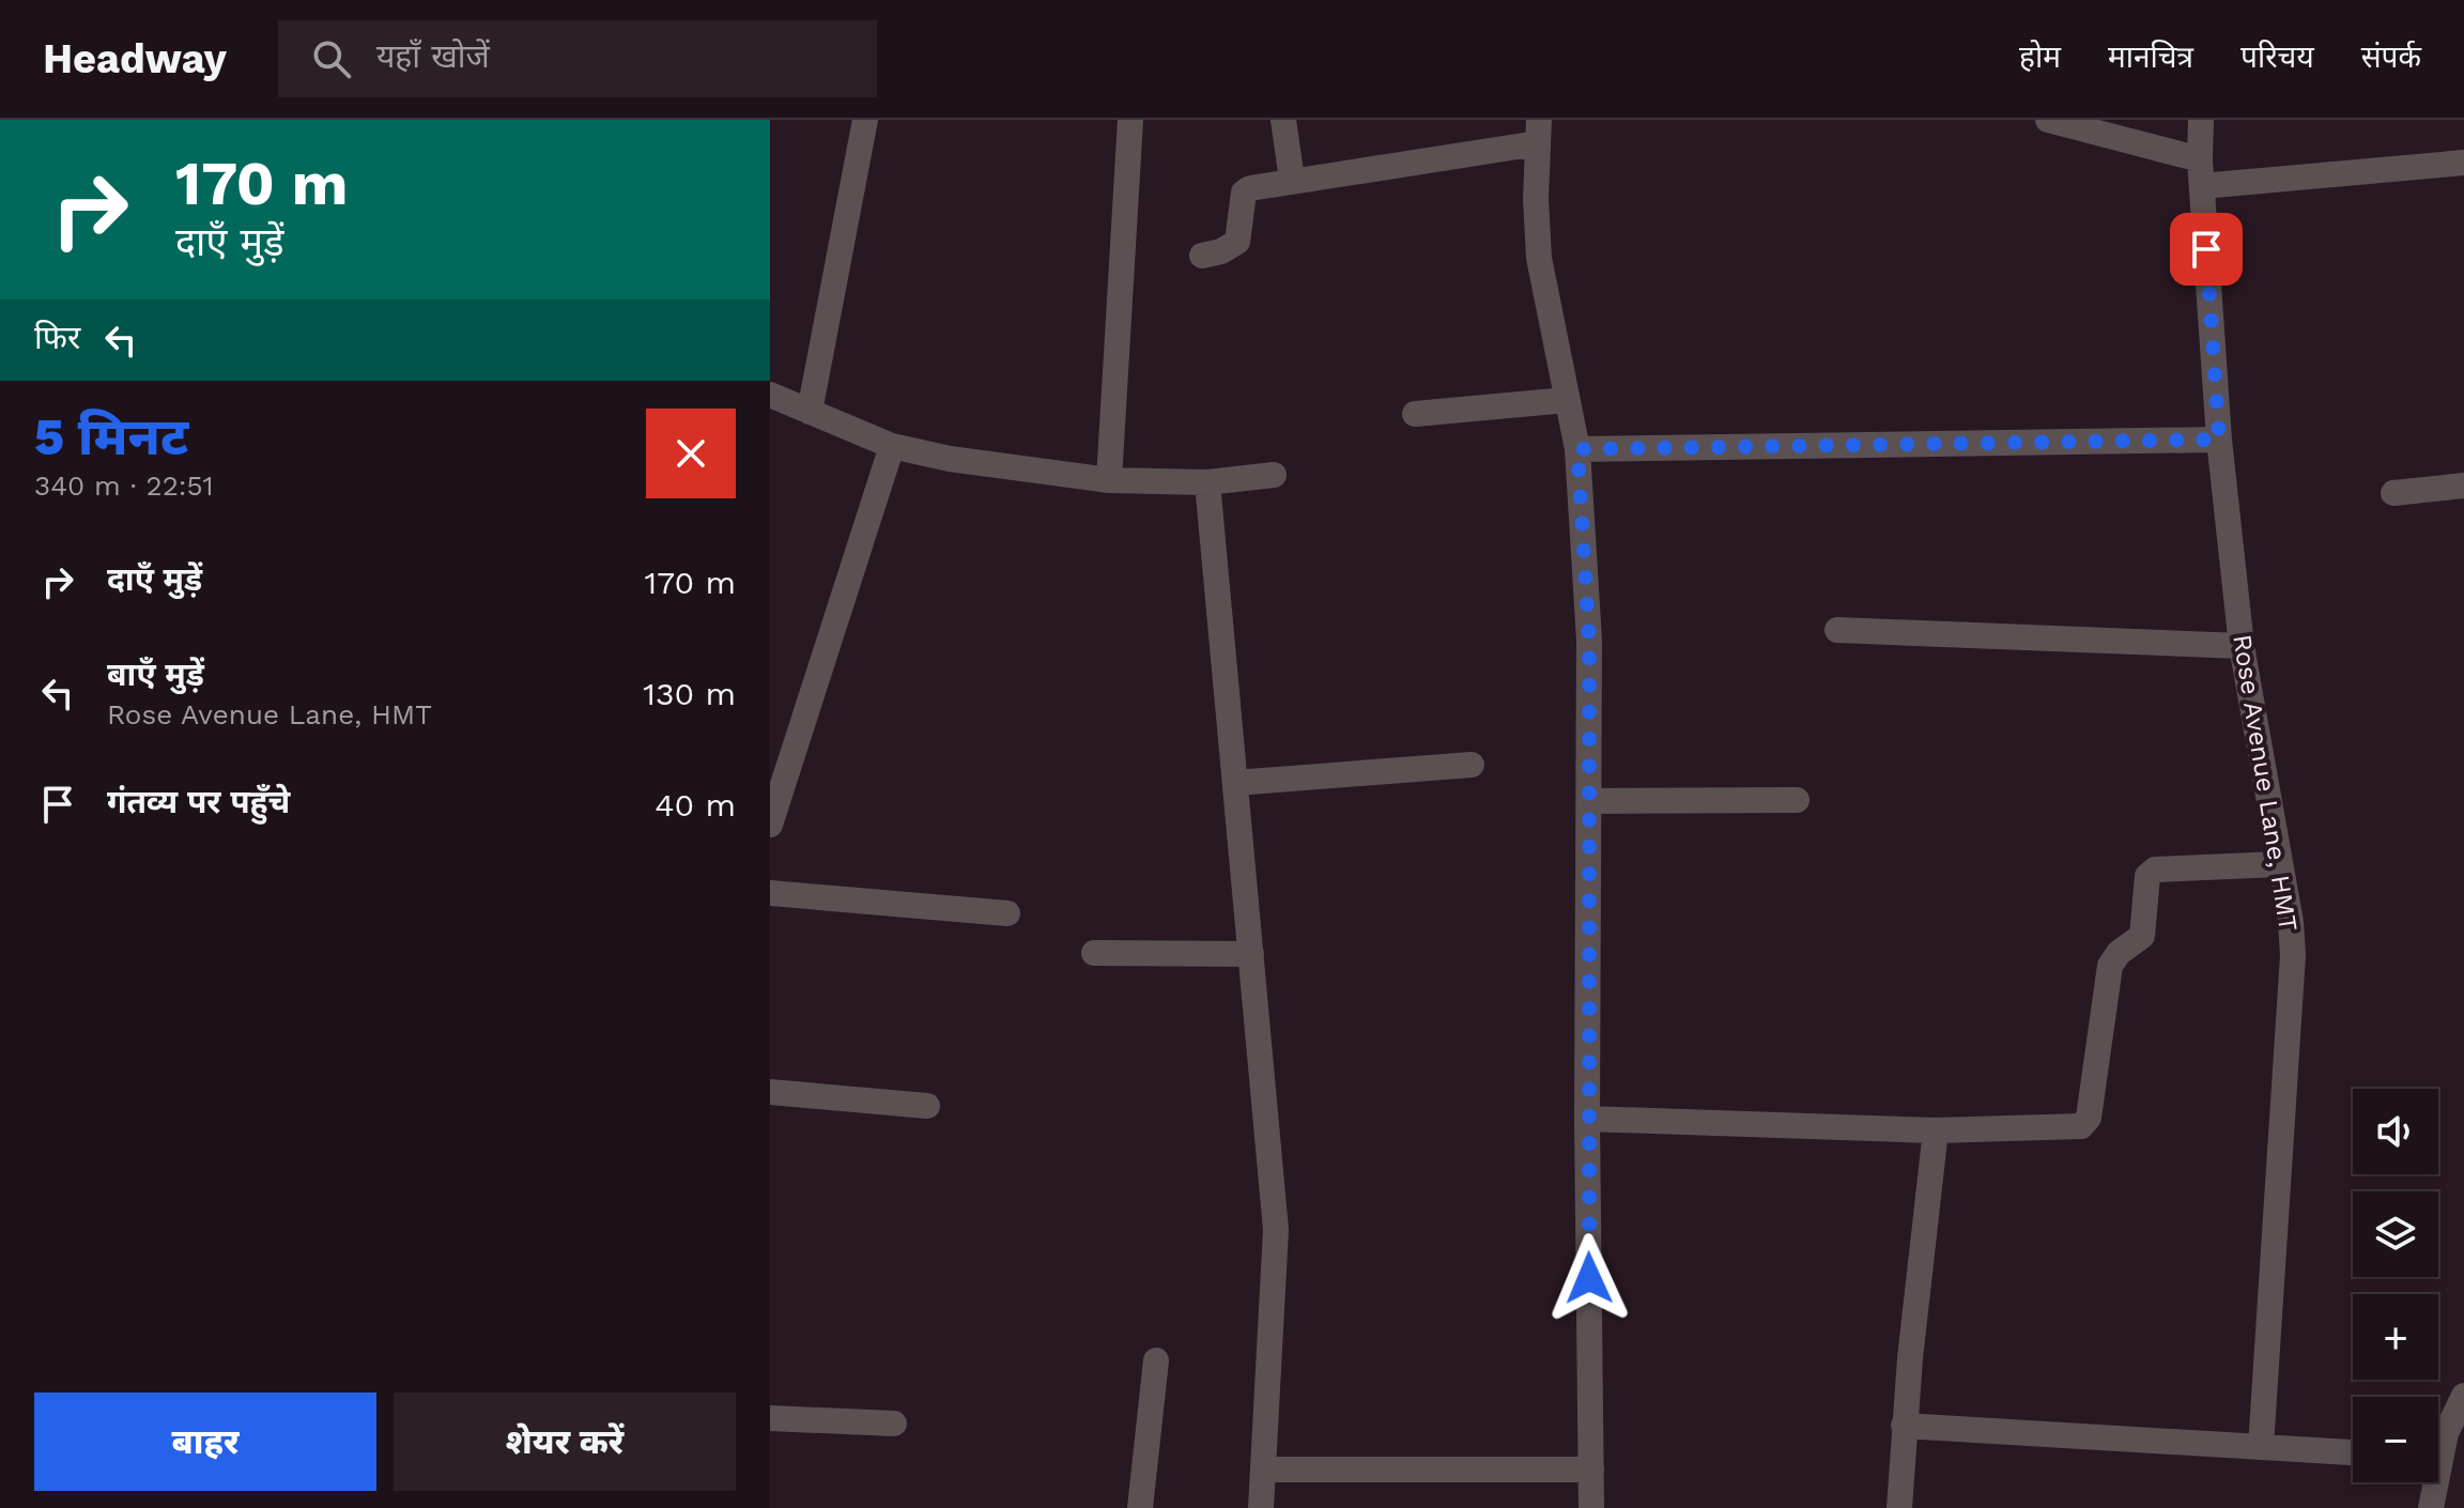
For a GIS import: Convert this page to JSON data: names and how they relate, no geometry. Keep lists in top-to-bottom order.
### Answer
{
  "streets": {
    "street": ["Rose Avenue Lane, HMT"]
  },
  "page": {
    "header": "Headway",
    "search": "यहाँ खोजें",
    "nav": [
      "होम",
      "मानचित्र",
      "परिचय",
      "संपर्क"
    ],
    "turn": ["170 m", "दाएँ मुड़ें"],
    "then": "फिर",
    "heading": ["5 मिनट", "340 m · 22:51"],
    "list": [
      {
        "name": "दाएँ मुड़ें",
        "value": "170 m"
      },
      {
        "name": "बाएँ मुड़ें",
        "note": "Rose Avenue Lane, HMT",
        "value": "130 m"
      },
      {
        "name": "गंतव्य पर पहुँचे",
        "value": "40 m"
      }
    ],
    "map_buttons": ["+", "−"],
    "buttons": ["बाहर", "शेयर करें"]
  }
}
